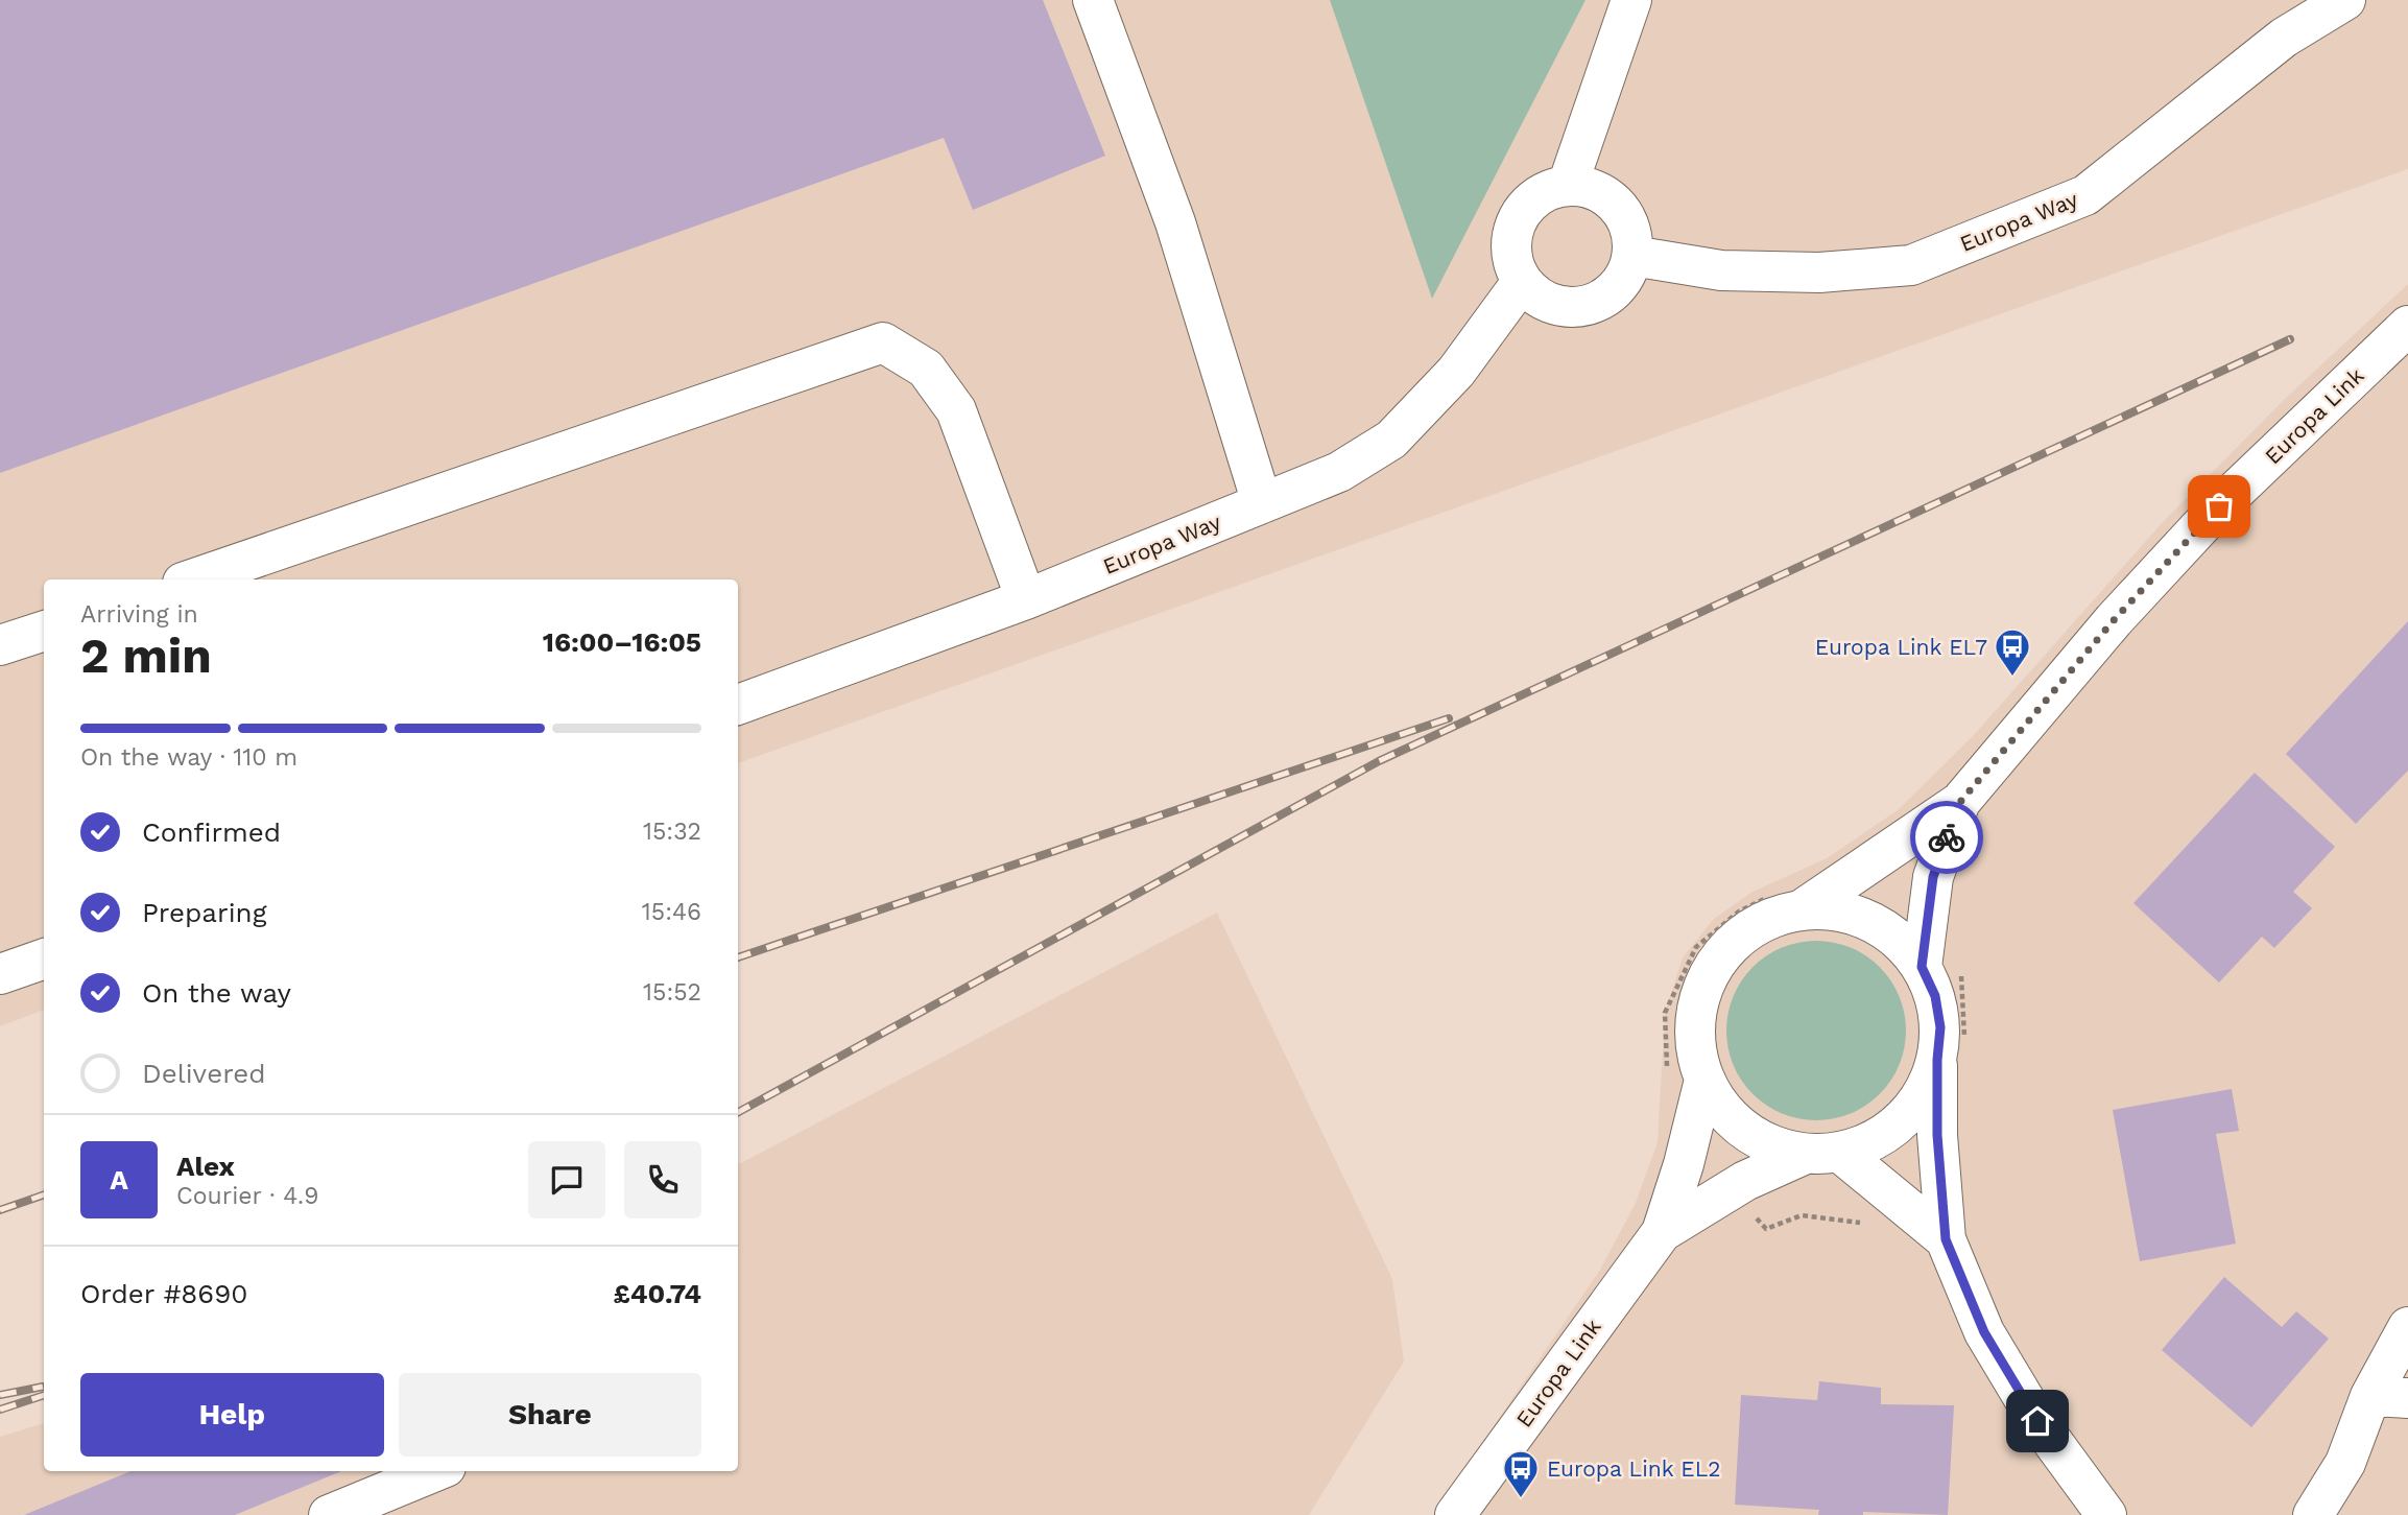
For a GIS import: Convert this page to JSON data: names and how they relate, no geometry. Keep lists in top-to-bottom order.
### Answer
{
  "streets": {
    "street": ["Europa Way", "Europa Link"]
  },
  "places": {
    "bus stop": ["Europa Link EL7", "Europa Link EL2"]
  },
  "page": {
    "heading": ["2 min", "Arriving in", "16:00–16:05"],
    "panel": [
      "Alex",
      "Courier · 4.9",
      "Order #8690",
      "£40.74"
    ],
    "bar": "On the way · 110 m",
    "list": [
      ["Confirmed", "15:32"],
      ["Preparing", "15:46"],
      ["On the way", "15:52"],
      "Delivered"
    ],
    "round": "A",
    "buttons": ["Help", "Share"]
  }
}
